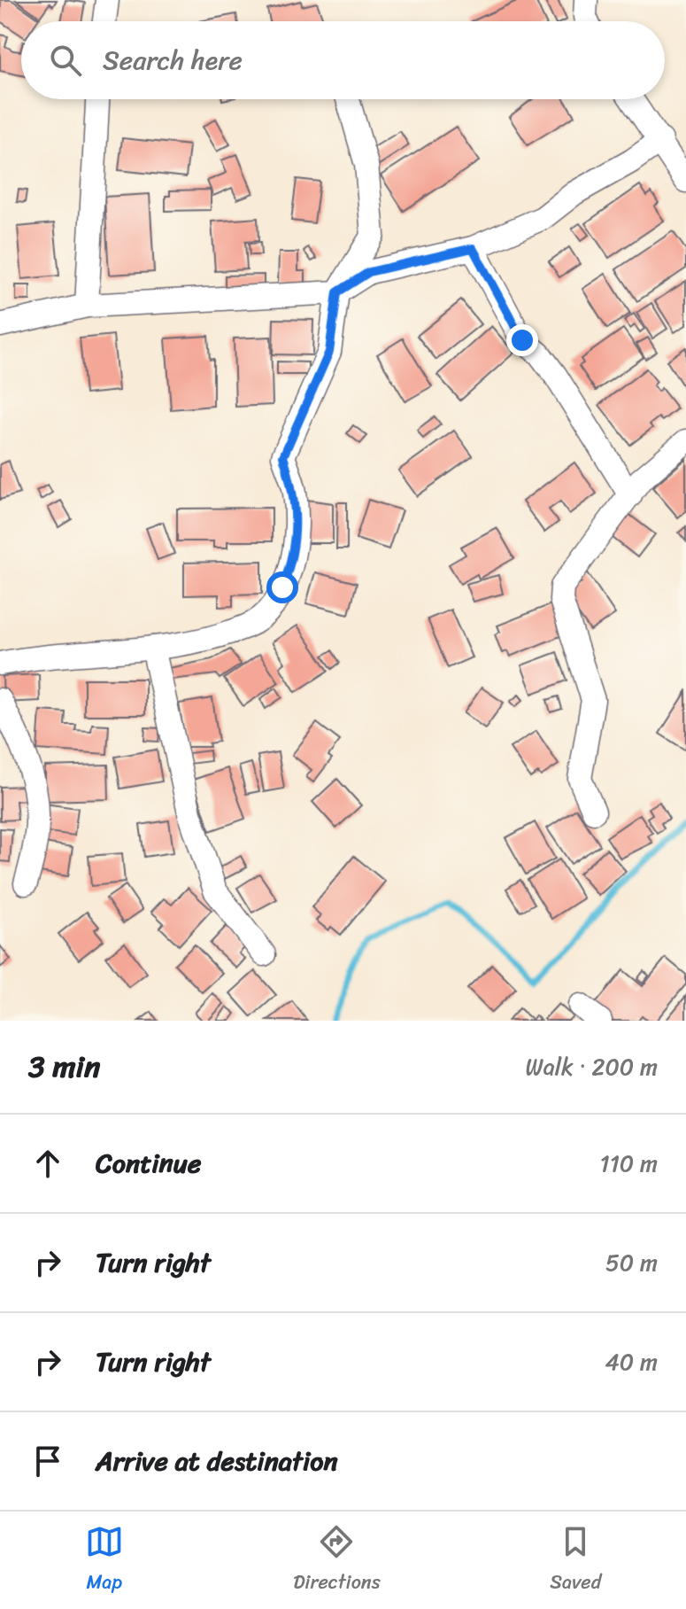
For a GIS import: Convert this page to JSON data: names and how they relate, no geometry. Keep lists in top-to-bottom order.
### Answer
{
  "page": {
    "search": "Search here",
    "heading": ["3 min", "Walk · 200 m"],
    "list": [
      ["Continue", "110 m"],
      ["Turn right", "50 m"],
      ["Turn right", "40 m"],
      "Arrive at destination"
    ],
    "nav": ["Map", "Directions", "Saved"]
  }
}
